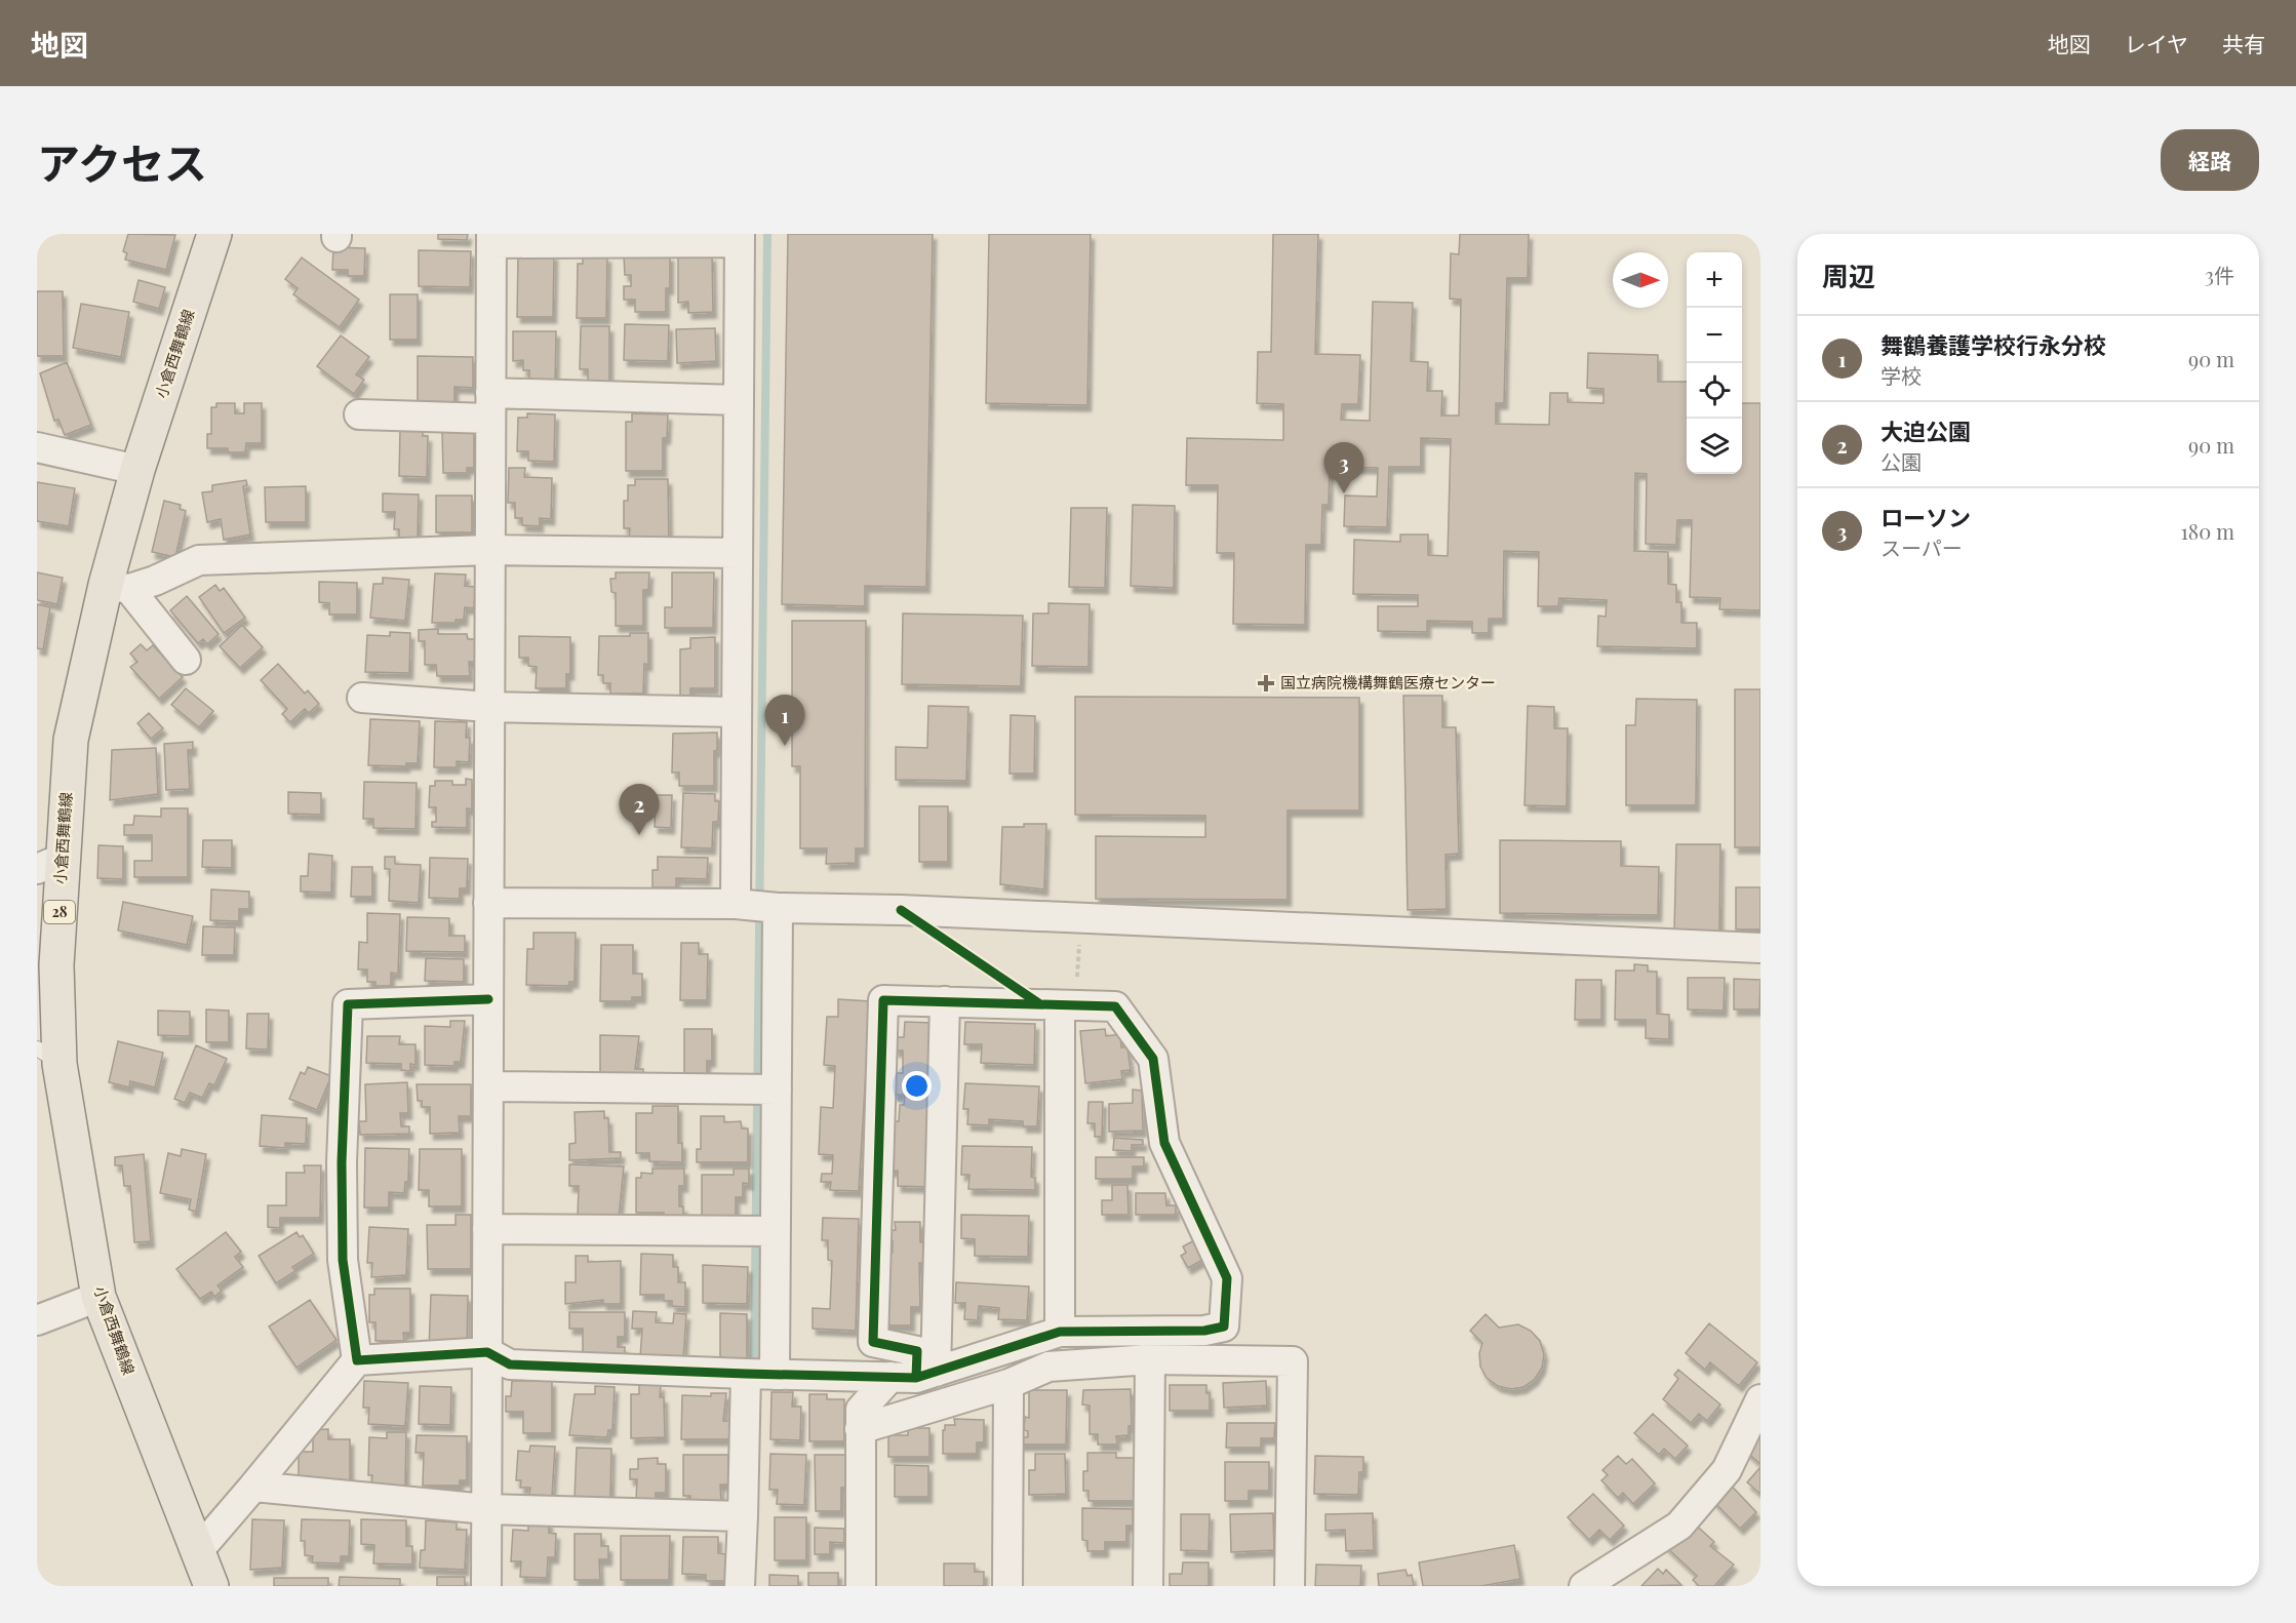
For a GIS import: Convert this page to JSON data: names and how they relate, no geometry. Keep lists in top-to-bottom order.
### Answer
{
  "streets": {
    "main road": ["小倉西舞鶴線", "28"]
  },
  "places": {
    "health": ["国立病院機構舞鶴医療センター"]
  },
  "north": "right",
  "page": {
    "header": "地図",
    "nav": ["地図", "レイヤ", "共有"],
    "title": "アクセス",
    "buttons": "経路",
    "heading": ["周辺", "3件"],
    "map_buttons": ["+", "−"],
    "list": [
      {
        "mark": "1",
        "name": "舞鶴養護学校行永分校",
        "note": "学校",
        "value": "90 m"
      },
      {
        "mark": "2",
        "name": "大迫公園",
        "note": "公園",
        "value": "90 m"
      },
      {
        "mark": "3",
        "name": "ローソン",
        "note": "スーパー",
        "value": "180 m"
      }
    ],
    "pins": ["3", "1", "2"]
  }
}
